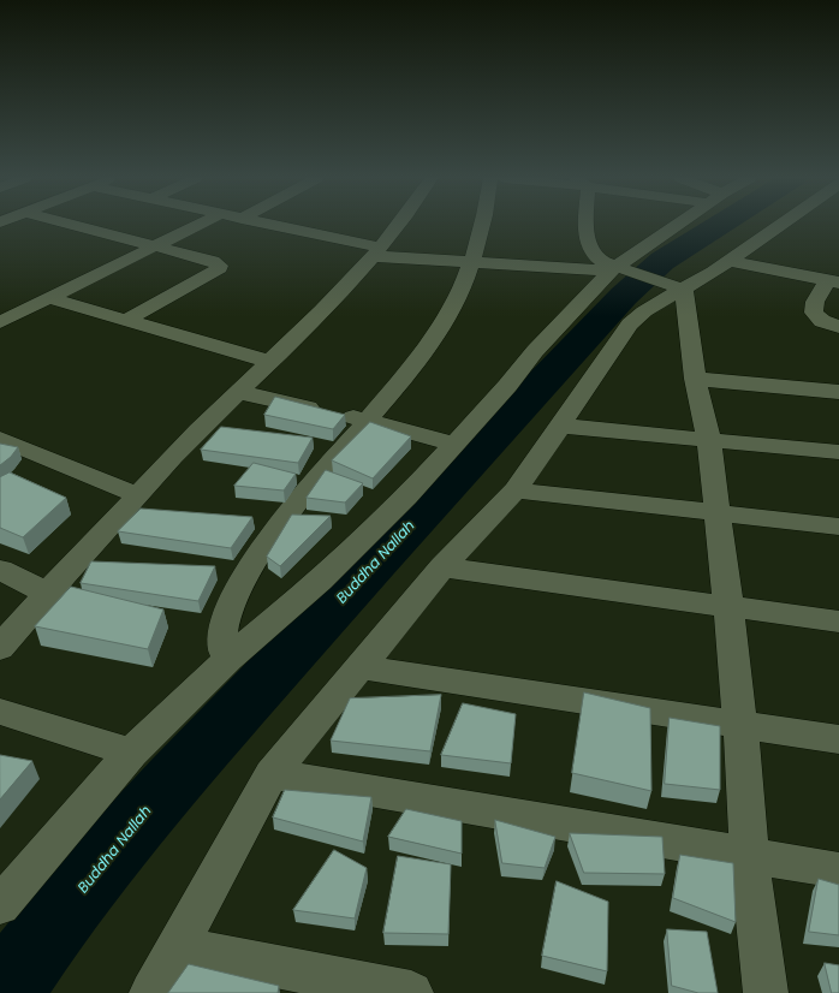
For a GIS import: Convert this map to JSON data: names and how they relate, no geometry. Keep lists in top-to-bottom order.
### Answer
{
  "water": ["Buddha Nallah"]
}
